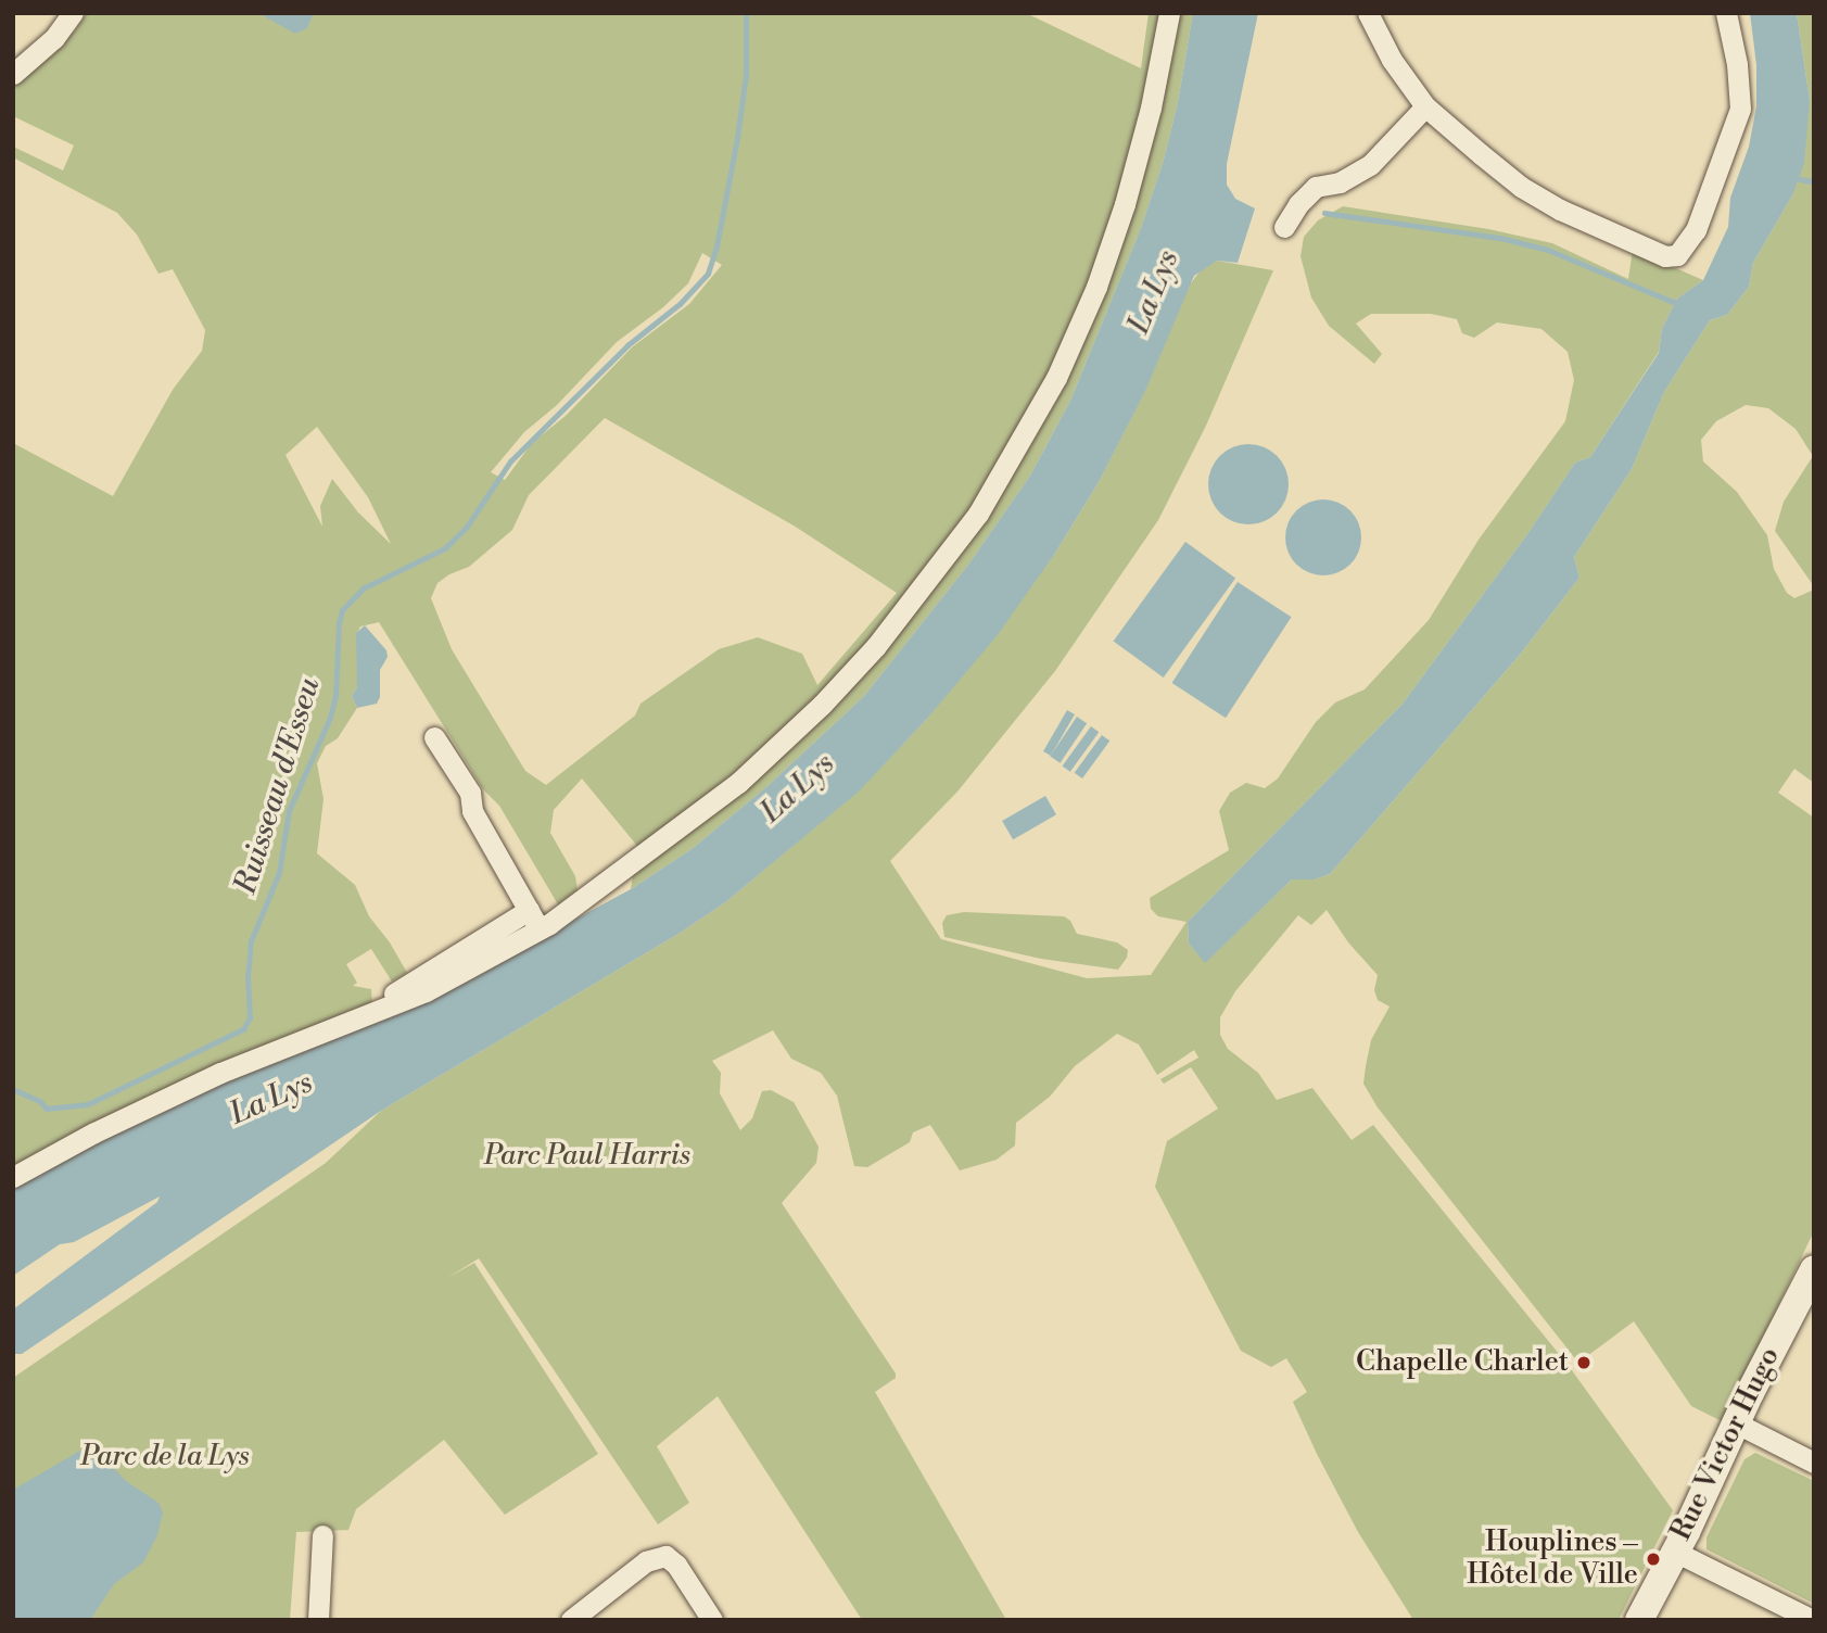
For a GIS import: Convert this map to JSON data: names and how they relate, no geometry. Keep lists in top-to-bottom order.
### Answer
{
  "streets": {
    "main road": ["Rue Victor Hugo"]
  },
  "water": ["La Lys", "Ruisseau d'Esseu"],
  "parks": ["Parc Paul Harris", "Parc de la Lys"],
  "places": ["Chapelle Charlet", "Houplines – Hôtel de Ville"]
}
